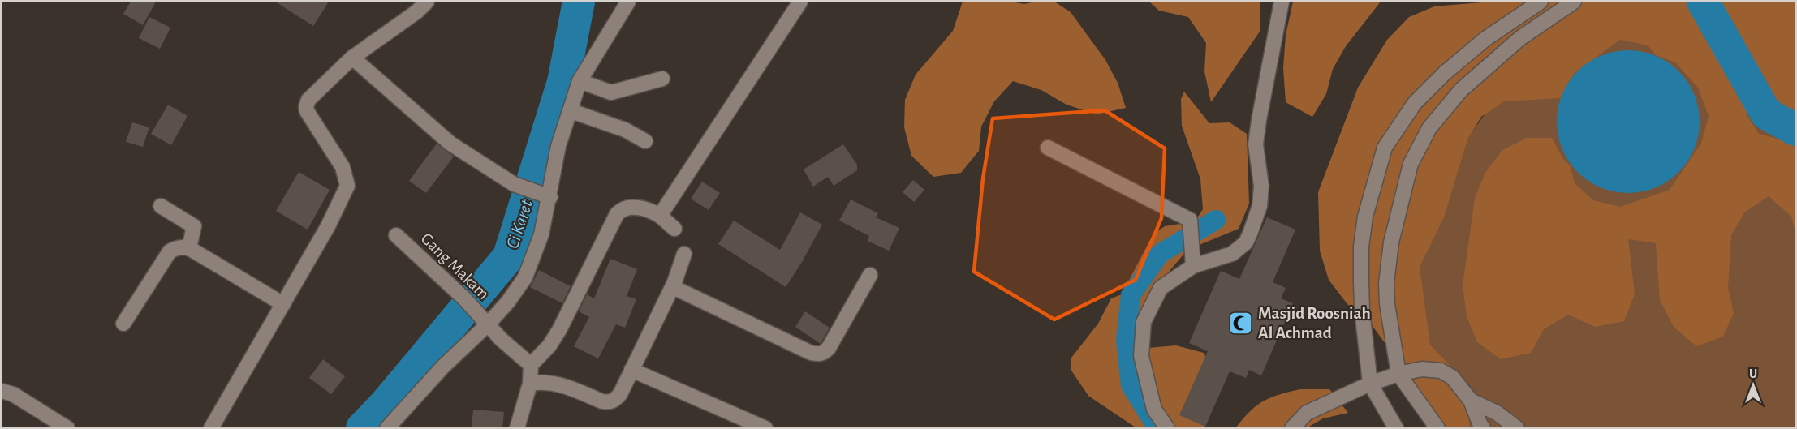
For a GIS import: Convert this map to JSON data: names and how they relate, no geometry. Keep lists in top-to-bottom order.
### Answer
{
  "streets": {
    "street": ["Gang Makam"]
  },
  "water": ["Ci Karet"],
  "places": {
    "mosque": ["Masjid Roosniah Al Achmad"]
  },
  "north": "top"
}
